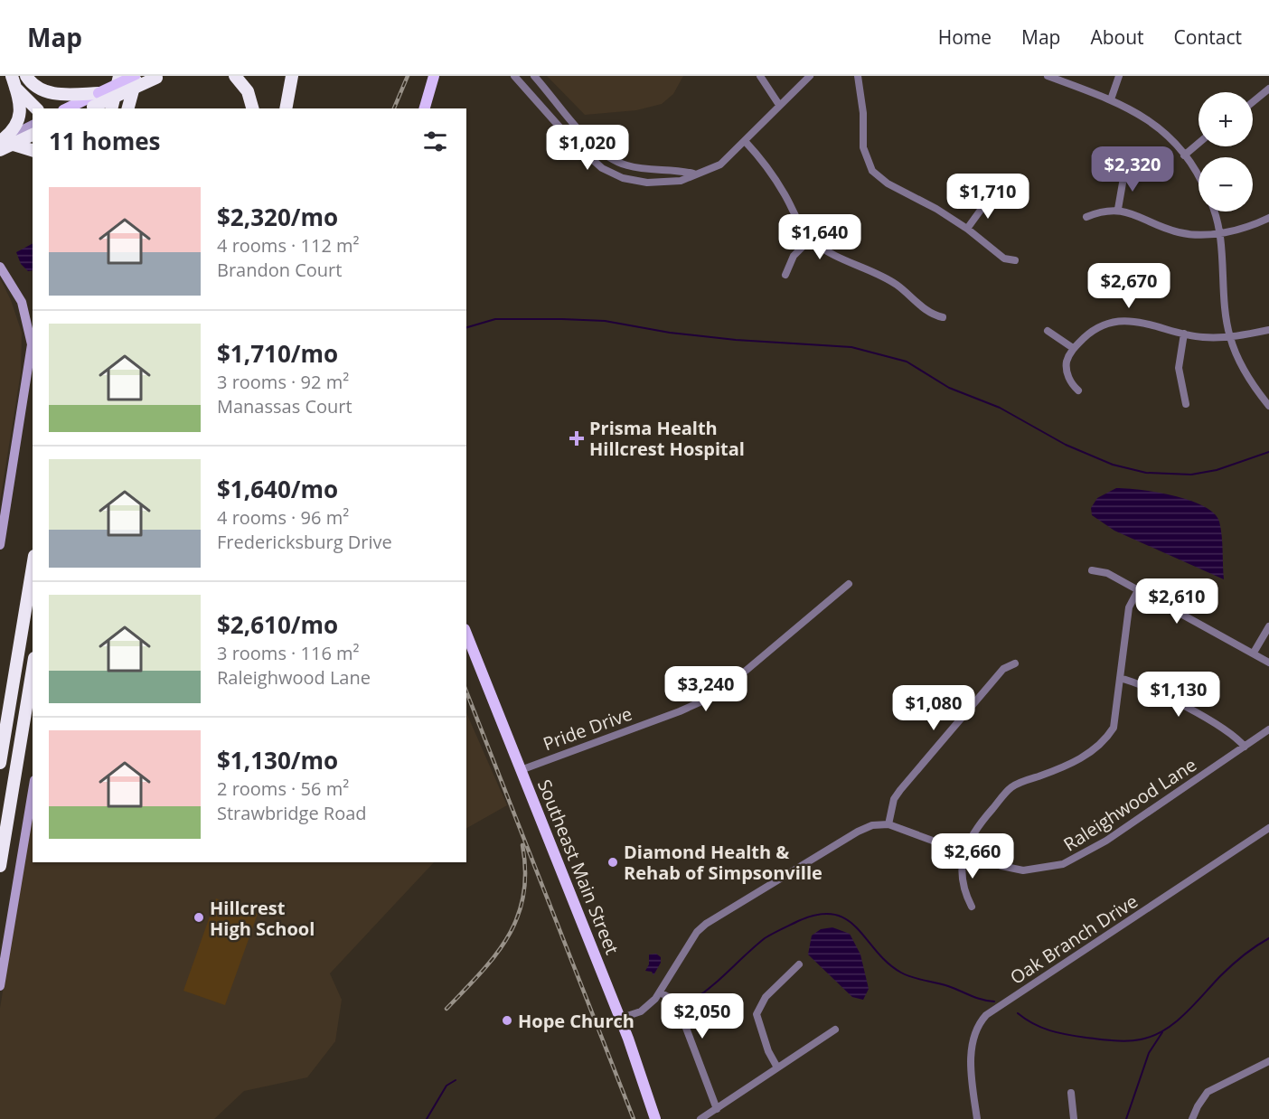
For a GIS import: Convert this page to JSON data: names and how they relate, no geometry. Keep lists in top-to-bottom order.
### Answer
{
  "streets": {
    "main road": ["Southeast Main Street"],
    "street": ["Pride Drive", "Raleighwood Lane", "Oak Branch Drive"]
  },
  "crossings": [
    ["Pride Drive", "Southeast Main Street"]
  ],
  "places": {
    "health": ["Prisma Health Hillcrest Hospital"],
    "other": ["Diamond Health & Rehab of Simpsonville", "Hillcrest High School", "Hope Church"]
  },
  "page": {
    "header": "Map",
    "nav": [
      "Home",
      "Map",
      "About",
      "Contact"
    ],
    "map_buttons": ["+", "−"],
    "heading": "11 homes",
    "price": [
      "$1,020",
      "$2,320",
      "$1,710",
      "$1,640",
      "$2,670",
      "$2,610",
      "$3,240",
      "$1,130",
      "$1,080",
      "$2,660",
      "$2,050"
    ],
    "list": [
      {
        "name": "$2,320/mo",
        "note": "4 rooms · 112 m² · Brandon Court"
      },
      {
        "name": "$1,710/mo",
        "note": "3 rooms · 92 m² · Manassas Court"
      },
      {
        "name": "$1,640/mo",
        "note": "4 rooms · 96 m² · Fredericksburg Drive"
      },
      {
        "name": "$2,610/mo",
        "note": "3 rooms · 116 m² · Raleighwood Lane"
      },
      {
        "name": "$1,130/mo",
        "note": "2 rooms · 56 m² · Strawbridge Road"
      }
    ]
  }
}
